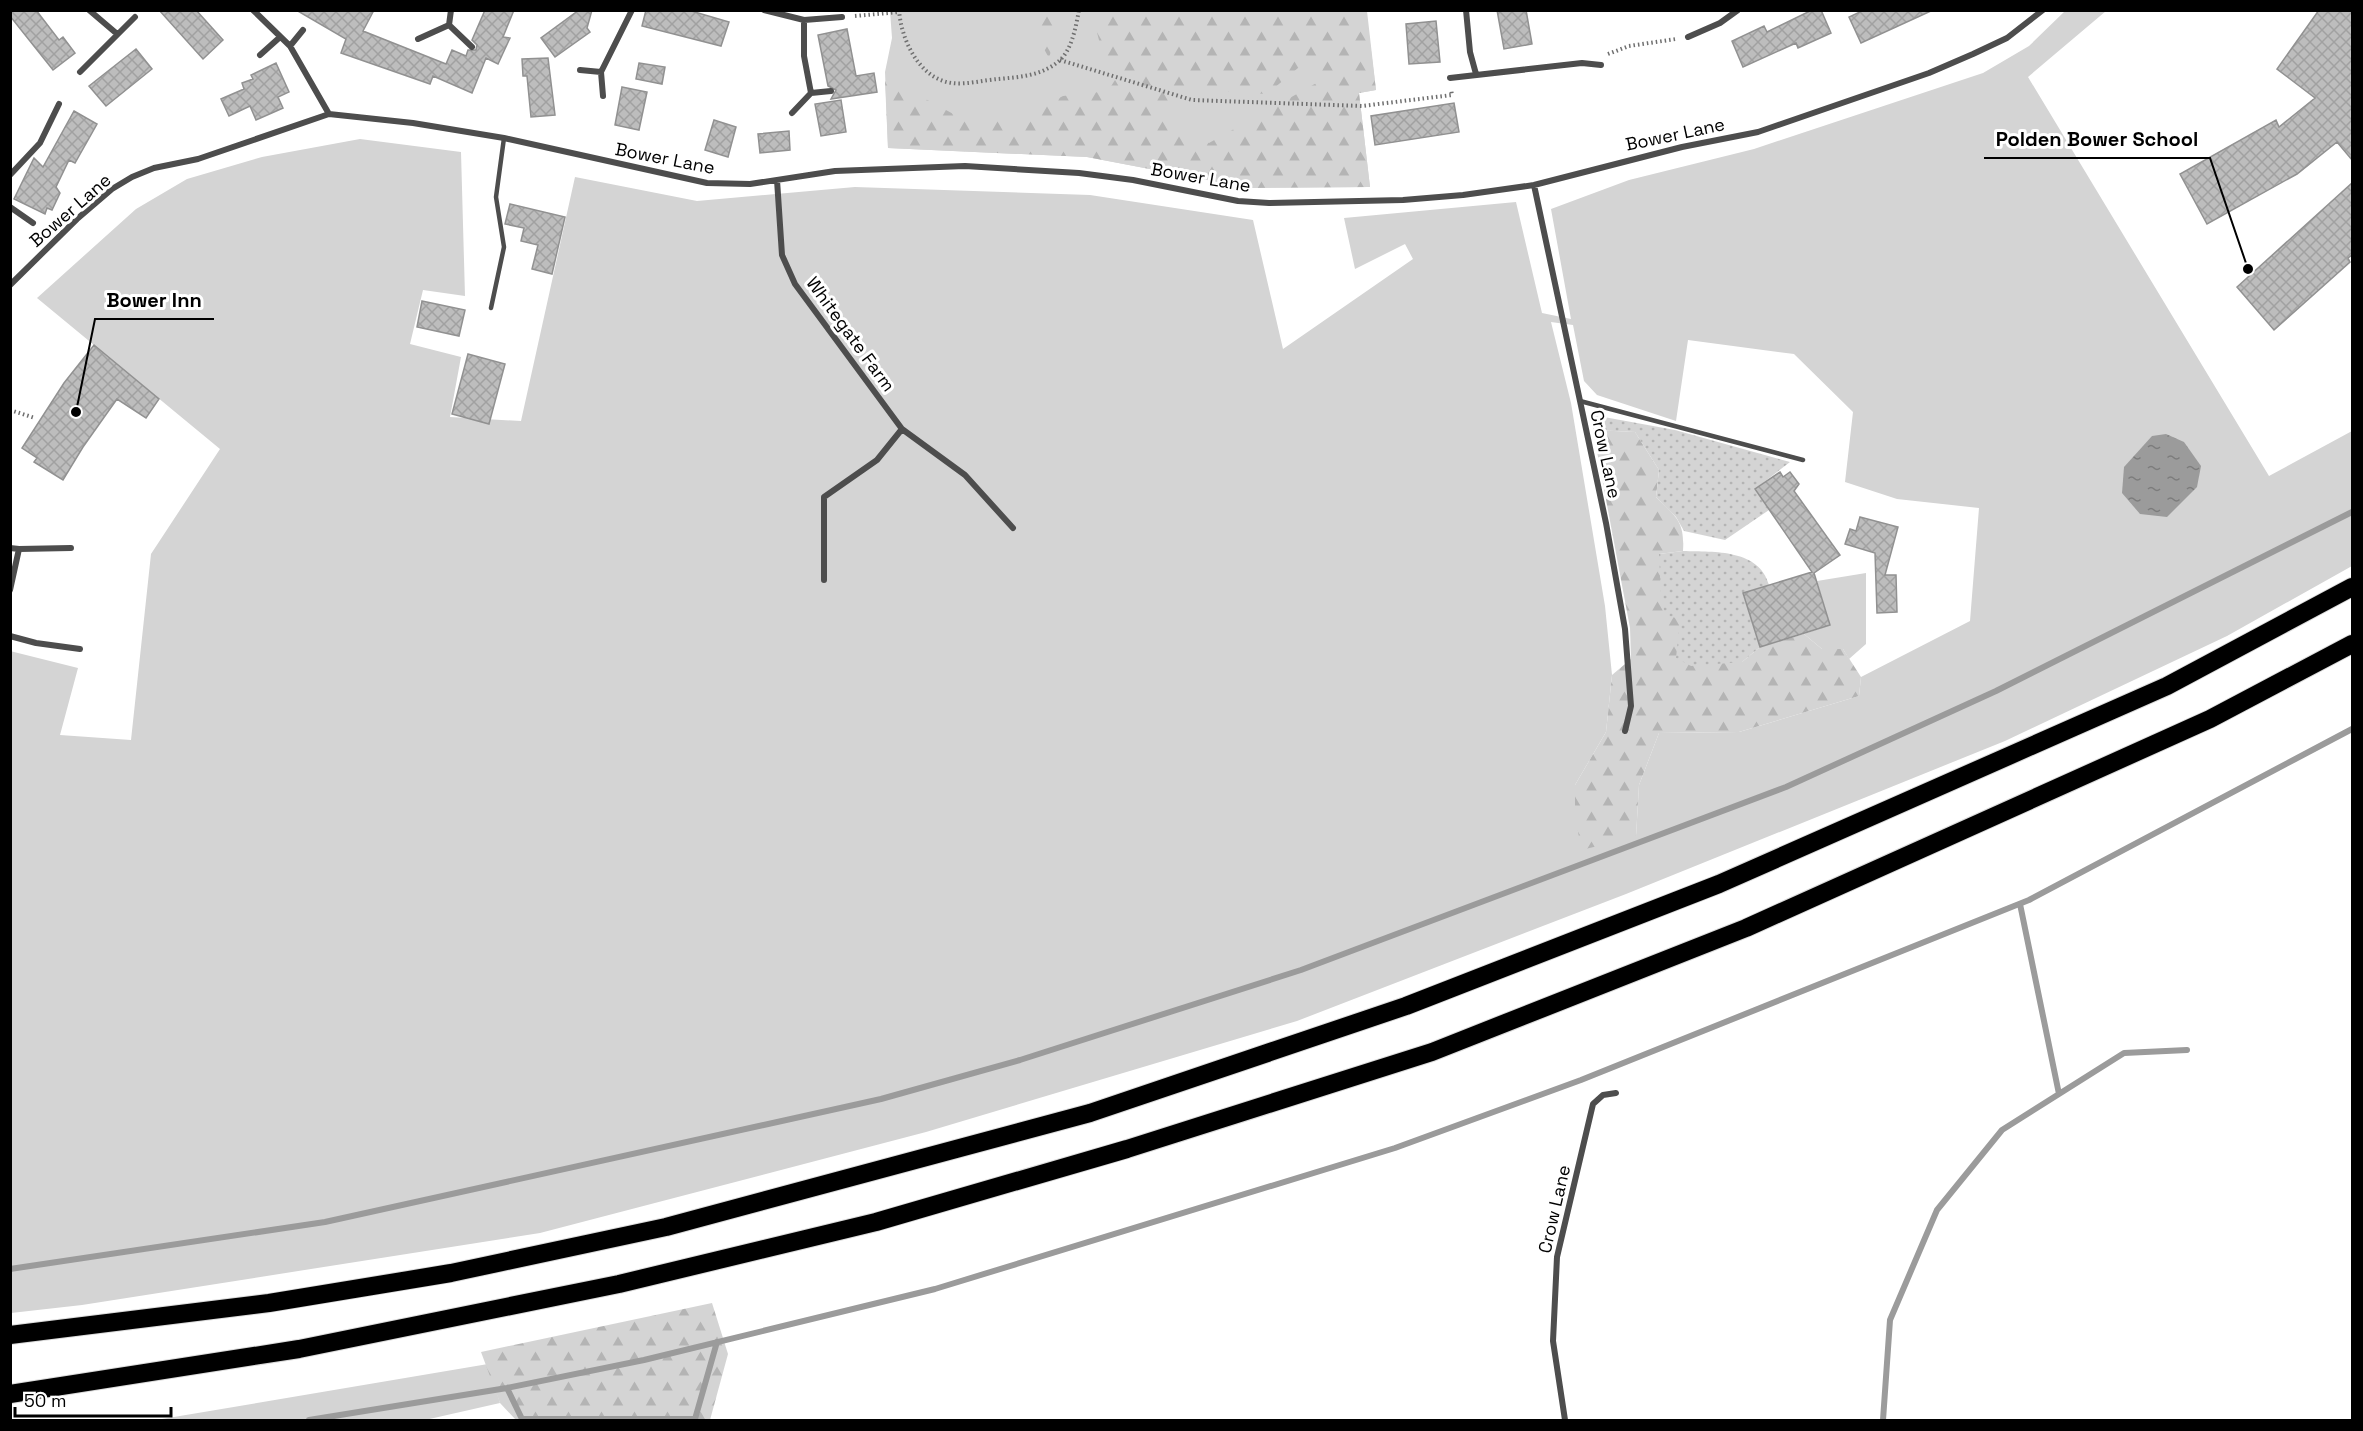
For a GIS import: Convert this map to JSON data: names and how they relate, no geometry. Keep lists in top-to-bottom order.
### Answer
{
  "streets": {
    "street": ["Bower Lane", "Whitegate Farm", "Crow Lane"]
  },
  "crossings": [
    ["Bower Lane", "Whitegate Farm"],
    ["Bower Lane", "Crow Lane"]
  ],
  "places": ["Polden Bower School", "Bower Inn"],
  "scale_bar": "50 m"
}
